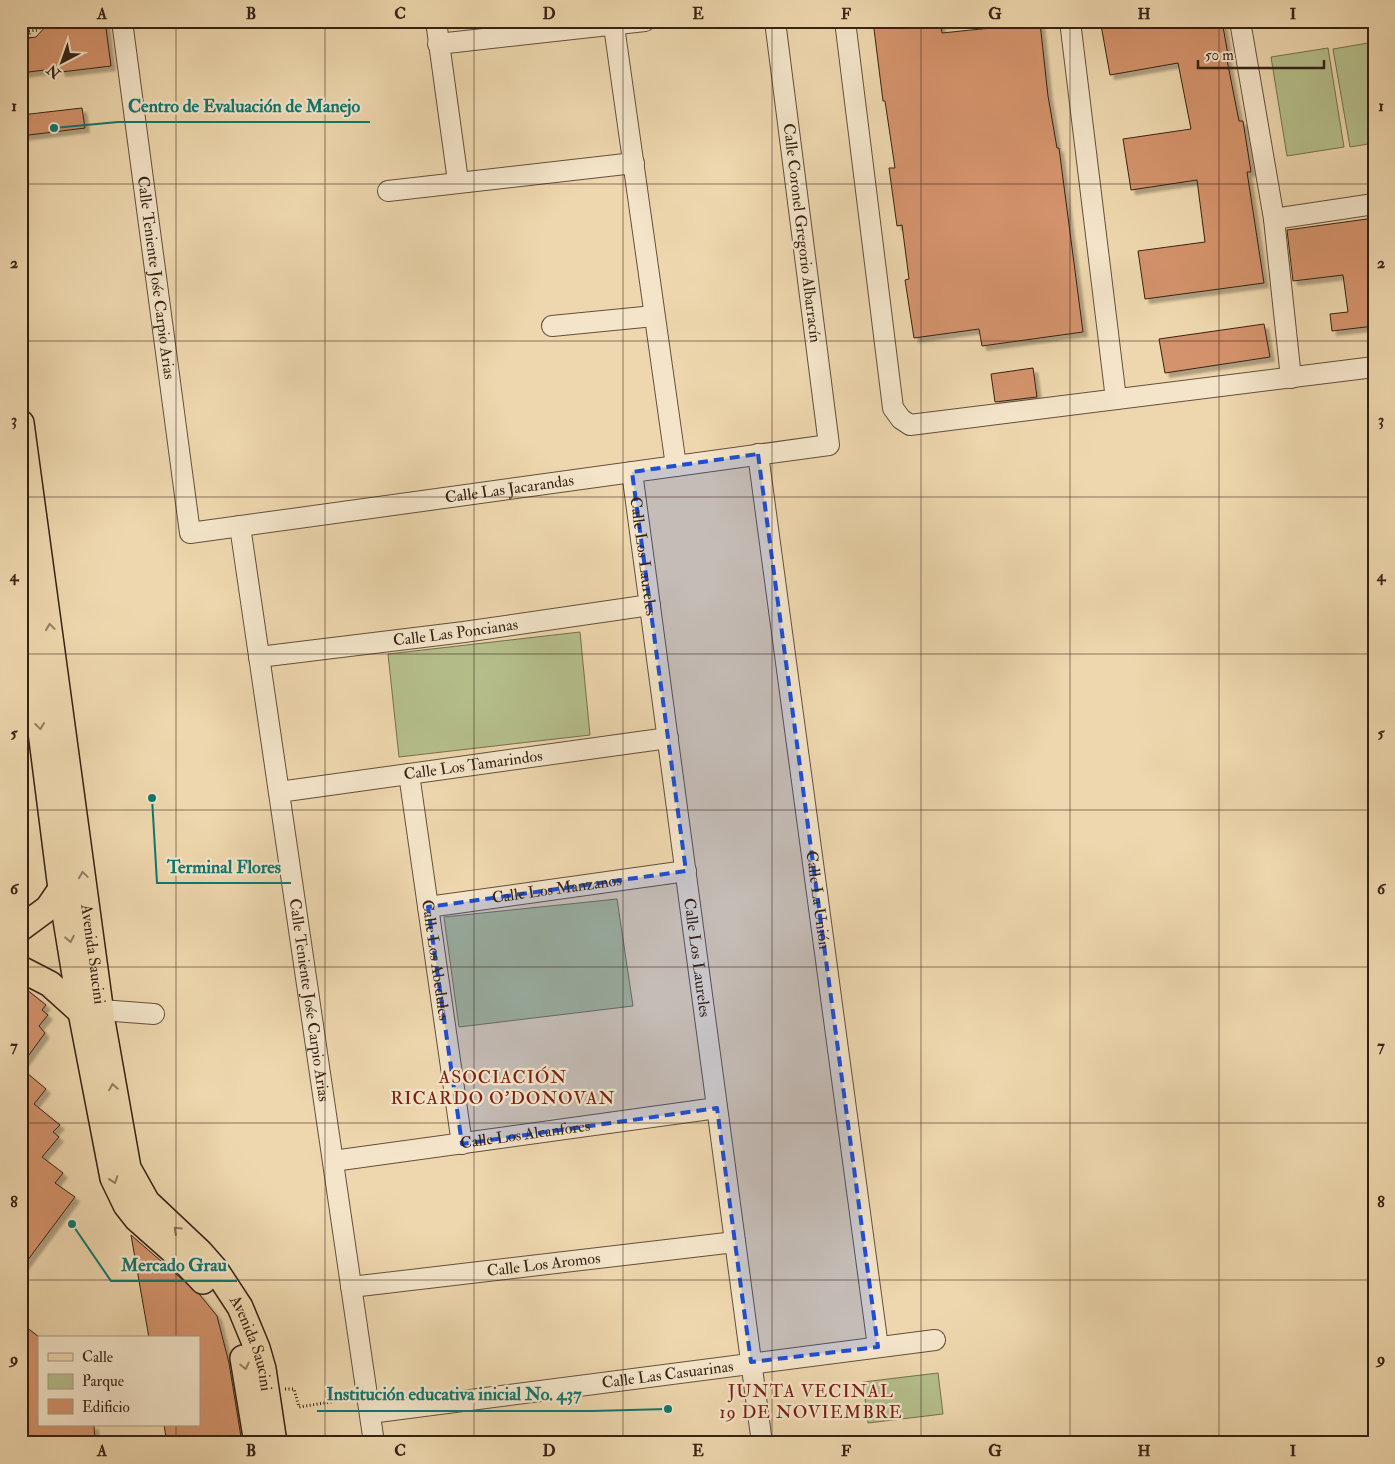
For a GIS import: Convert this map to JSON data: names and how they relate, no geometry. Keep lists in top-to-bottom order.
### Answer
{
  "streets": {
    "main road": ["Avenida Saucini"],
    "street": [
      "Calle Coronel Gregorio Albarracín",
      "Calle Teniente Jośe Carpio Arias",
      "Calle Las Jacarandas",
      "Calle Los Laureles",
      "Calle Las Poncianas",
      "Calle Los Tamarindos",
      "Calle Los Manzanos",
      "Calle La Unión",
      "Calle Los Abedules",
      "Calle Los Alcanfores",
      "Calle Los Aromos",
      "Calle Las Casuarinas"
    ]
  },
  "crossings": [
    ["Calle Coronel Gregorio Albarracín", "Calle Las Jacarandas"],
    ["Calle Teniente Jośe Carpio Arias", "Calle Las Jacarandas"],
    ["Calle Teniente Jośe Carpio Arias", "Calle Las Poncianas"],
    ["Calle Teniente Jośe Carpio Arias", "Calle Los Tamarindos"],
    ["Calle Teniente Jośe Carpio Arias", "Calle Los Alcanfores"],
    ["Calle Teniente Jośe Carpio Arias", "Calle Los Aromos"],
    ["Calle Teniente Jośe Carpio Arias", "Calle Las Casuarinas"],
    ["Calle Las Jacarandas", "Calle Los Laureles"],
    ["Calle Las Jacarandas", "Calle La Unión"],
    ["Calle Los Laureles", "Calle Las Poncianas"],
    ["Calle Los Laureles", "Calle Los Tamarindos"],
    ["Calle Los Laureles", "Calle Los Manzanos"],
    ["Calle Los Laureles", "Calle Los Alcanfores"],
    ["Calle Los Laureles", "Calle Los Aromos"],
    ["Calle Los Laureles", "Calle Las Casuarinas"],
    ["Calle Los Tamarindos", "Calle Los Abedules"],
    ["Calle Los Manzanos", "Calle Los Abedules"],
    ["Calle La Unión", "Calle Las Casuarinas"],
    ["Calle Los Abedules", "Calle Los Alcanfores"]
  ],
  "districts": ["ASOCIACIÓN RICARDO O'DONOVAN", "JUNTA VECINAL 19 DE NOVIEMBRE"],
  "places": [
    "Centro de Evaluación de Manejo",
    "Terminal Flores",
    "Mercado Grau",
    "Institución educativa inicial No. 437"
  ],
  "legend": ["Calle", "Parque", "Edificio"],
  "scale_bar": "50 m",
  "north": "bottom left",
  "grid": {
    "columns": [
      "A",
      "B",
      "C",
      "D",
      "E",
      "F",
      "G",
      "H",
      "I"
    ],
    "rows": [
      "1",
      "2",
      "3",
      "4",
      "5",
      "6",
      "7",
      "8",
      "9"
    ]
  }
}
